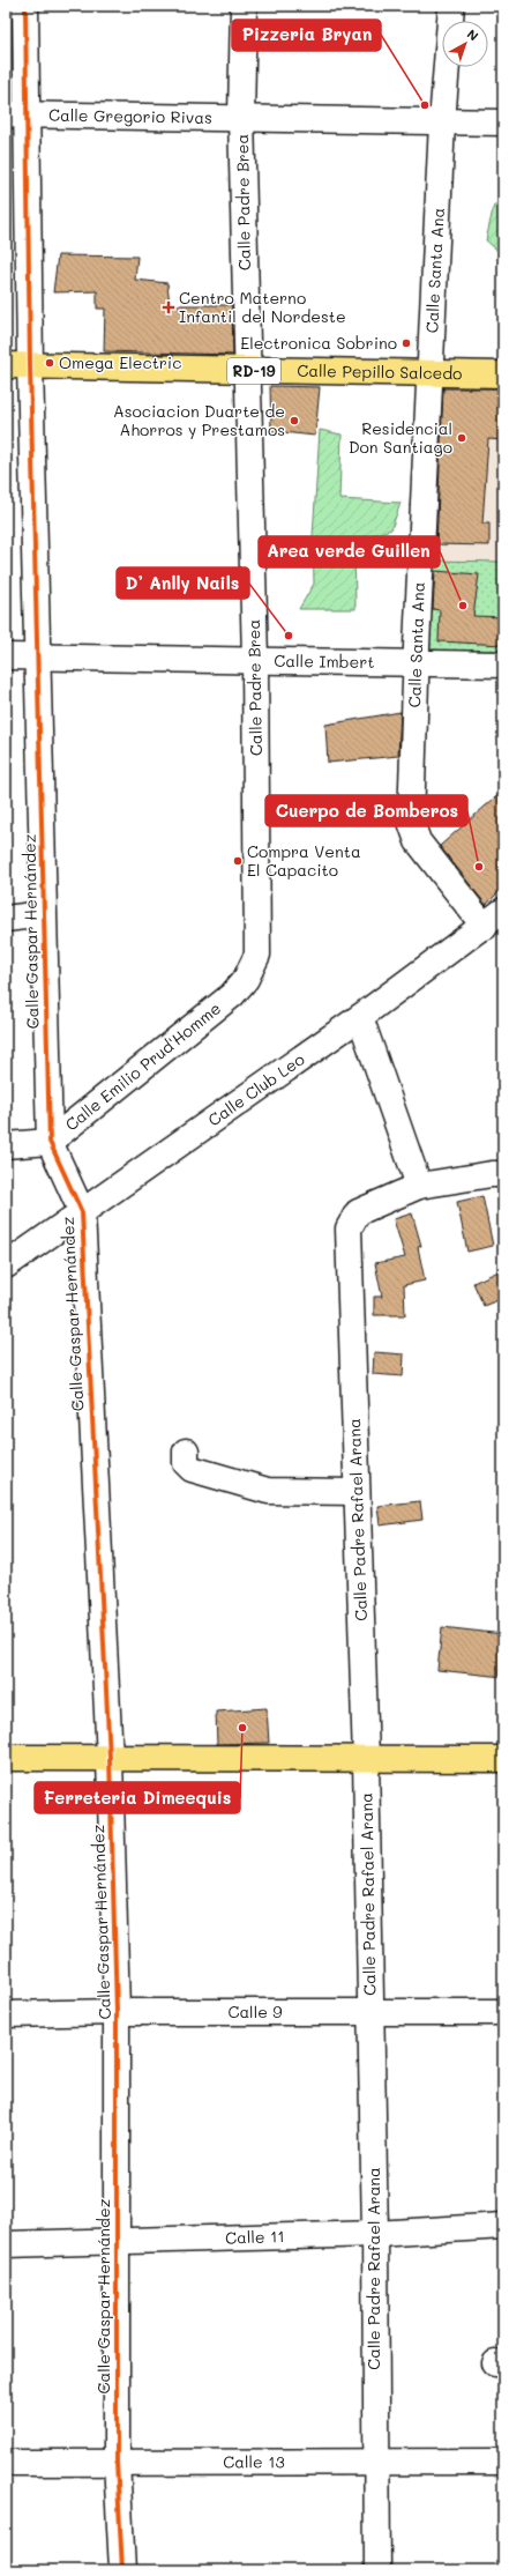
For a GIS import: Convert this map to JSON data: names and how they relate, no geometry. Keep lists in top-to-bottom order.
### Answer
{
  "streets": {
    "main road": ["RD-19", "Calle Pepillo Salcedo"],
    "street": [
      "Calle Gregorio Rivas",
      "Calle Padre Brea",
      "Calle Santa Ana",
      "Calle Imbert",
      "Calle Gaspar Hernández",
      "Calle Emilio Prud'Homme",
      "Calle Club Leo",
      "Calle Padre Rafael Arana",
      "Calle 9",
      "Calle 11",
      "Calle 13"
    ]
  },
  "crossings": [
    ["Calle Gregorio Rivas", "Calle Padre Brea"],
    ["Calle Gregorio Rivas", "Calle Santa Ana"],
    ["Calle Gregorio Rivas", "Calle Gaspar Hernández"],
    ["Calle Padre Brea", "Calle Pepillo Salcedo"],
    ["Calle Padre Brea", "Calle Imbert"],
    ["Calle Padre Brea", "Calle Emilio Prud'Homme"],
    ["Calle Santa Ana", "Calle Pepillo Salcedo"],
    ["Calle Santa Ana", "Calle Imbert"],
    ["Calle Santa Ana", "Calle Club Leo"],
    ["Calle Pepillo Salcedo", "Calle Gaspar Hernández"],
    ["Calle Imbert", "Calle Gaspar Hernández"],
    ["Calle Gaspar Hernández", "Calle Emilio Prud'Homme"],
    ["Calle Gaspar Hernández", "Calle Club Leo"],
    ["Calle Gaspar Hernández", "Calle 9"],
    ["Calle Gaspar Hernández", "Calle 11"],
    ["Calle Gaspar Hernández", "Calle 13"],
    ["Calle Padre Rafael Arana", "Calle 9"],
    ["Calle Padre Rafael Arana", "Calle 11"],
    ["Calle Padre Rafael Arana", "Calle 13"]
  ],
  "places": {
    "other": [
      "Pizzeria Bryan",
      "Electronica Sobrino",
      "Omega Electric",
      "Asociacion Duarte de Ahorros y Prestamos",
      "Residencial Don Santiago",
      "Area verde Guillen",
      "D’ Anlly Nails",
      "Compra Venta El Capacito",
      "Cuerpo de Bomberos",
      "Ferreteria Dimeequis"
    ],
    "health": ["Centro Materno Infantil del Nordeste"]
  },
  "north": "top right"
}
